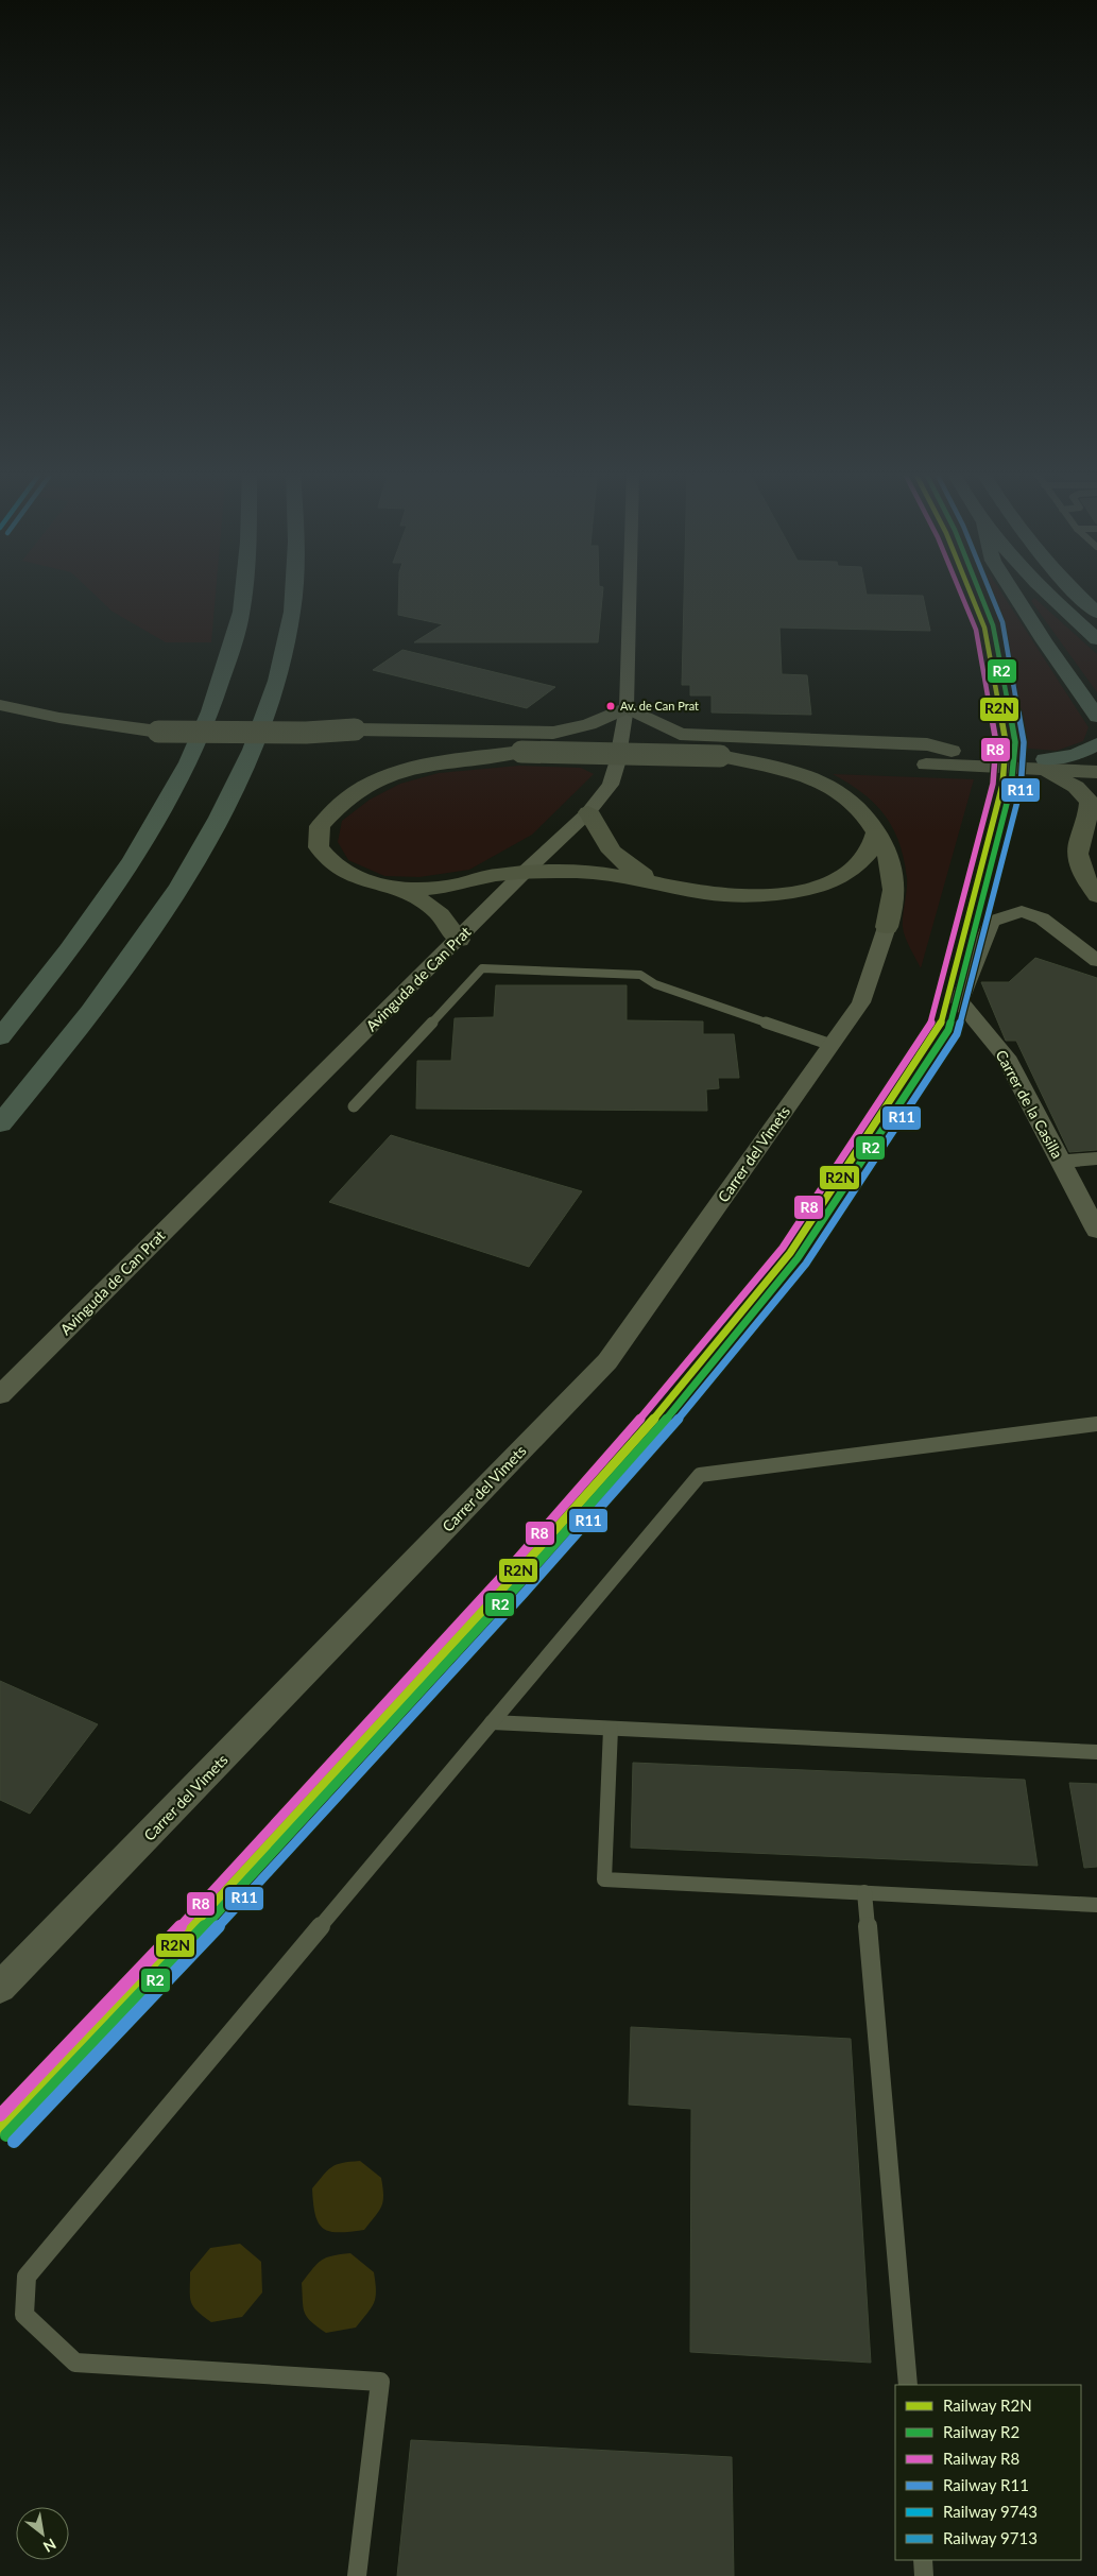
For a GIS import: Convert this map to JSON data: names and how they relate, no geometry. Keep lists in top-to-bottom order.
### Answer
{
  "streets": {
    "street": ["Avinguda de Can Prat", "Carrer de la Casilla", "Carrer del Vimets"]
  },
  "places": ["Av. de Can Prat"],
  "lines": [
    "rail line R2N",
    "rail line R2",
    "rail line R8",
    "rail line R11"
  ],
  "legend": [
    "Railway R2N",
    "Railway R2",
    "Railway R8",
    "Railway R11",
    "Railway 9743",
    "Railway 9713"
  ],
  "north": "bottom right"
}
